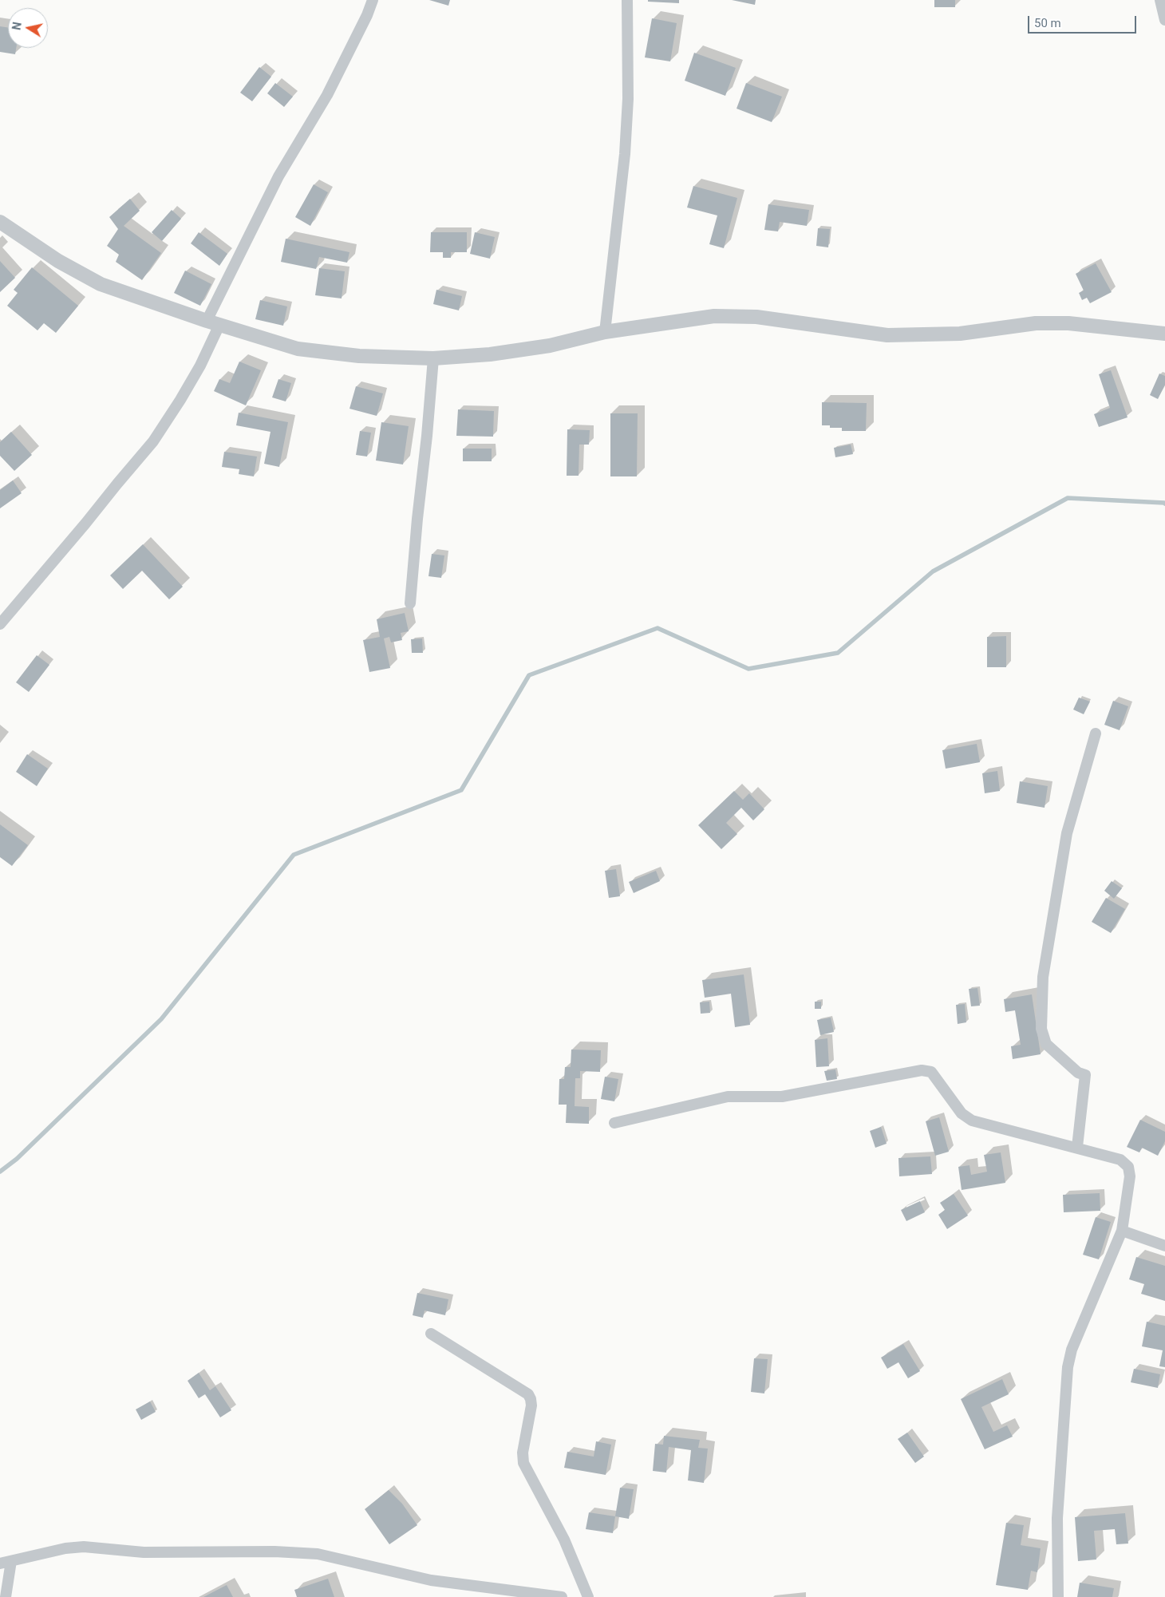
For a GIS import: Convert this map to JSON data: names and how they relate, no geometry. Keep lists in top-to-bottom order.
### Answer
{
  "scale_bar": "50 m",
  "north": "left"
}
